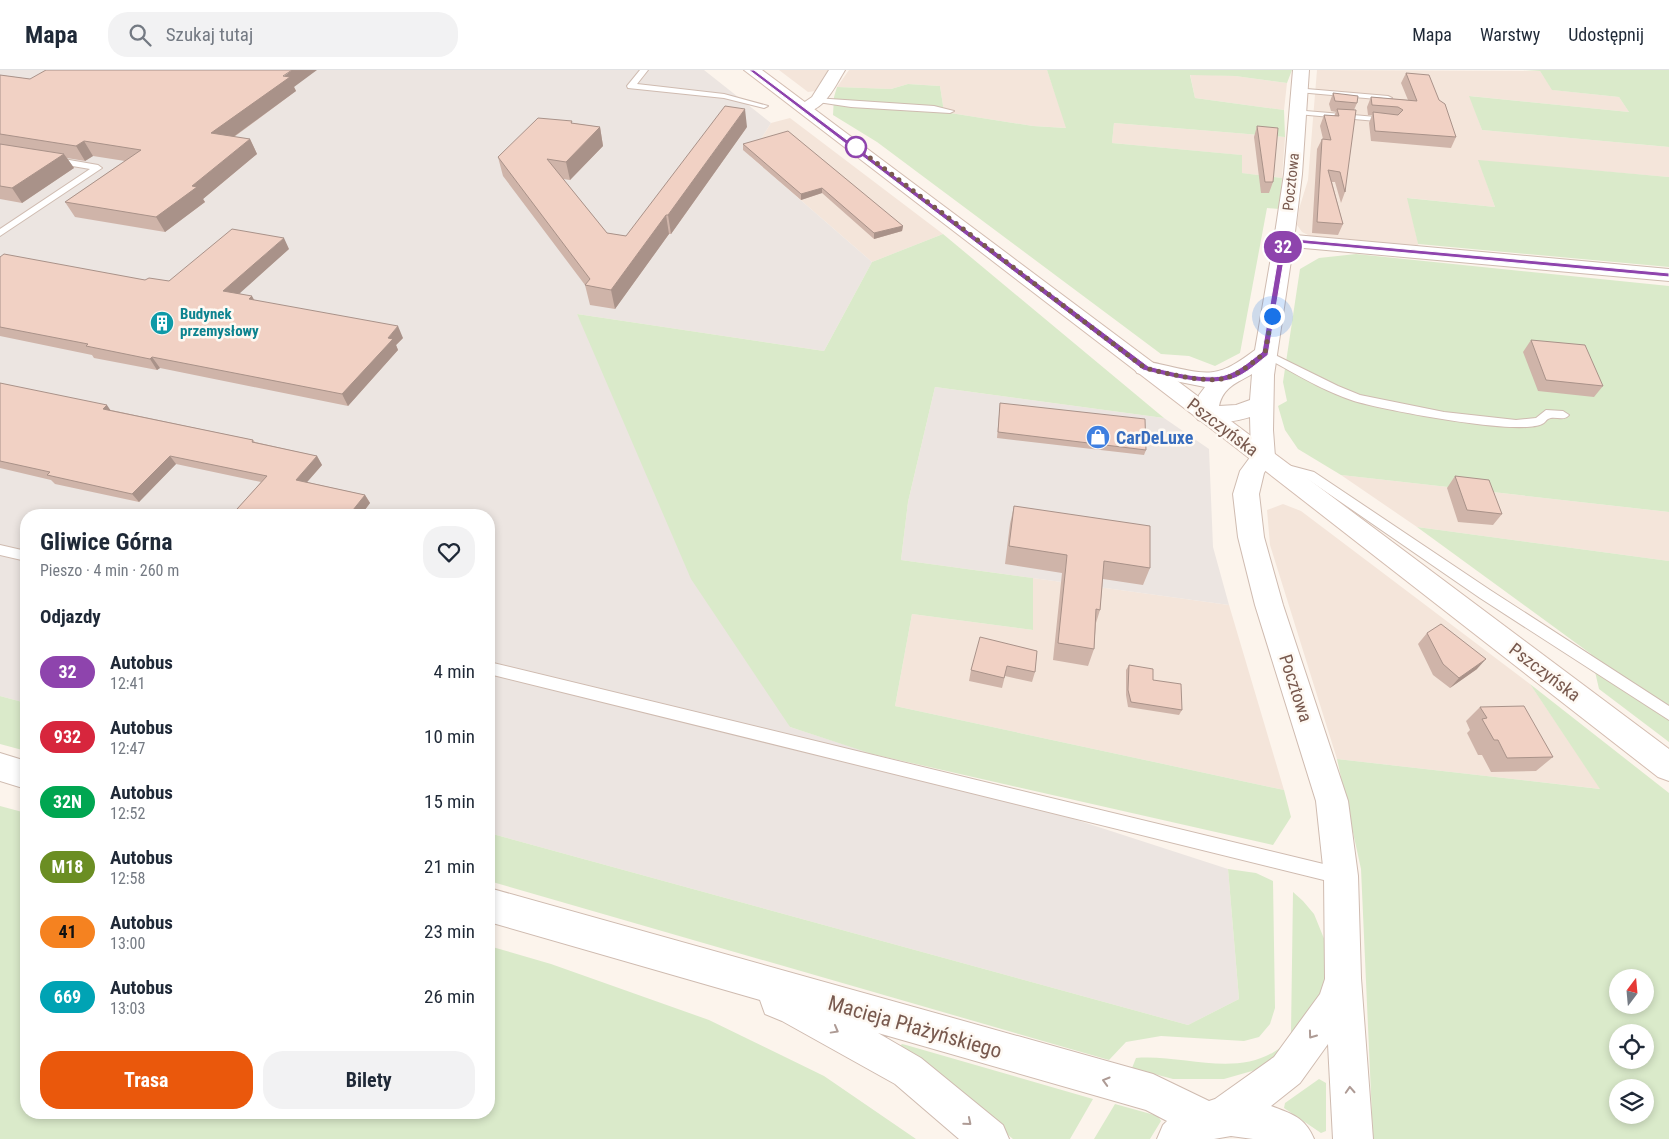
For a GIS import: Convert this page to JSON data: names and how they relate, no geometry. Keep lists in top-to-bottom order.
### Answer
{
  "streets": {
    "street": ["Pocztowa", "Pszczyńska", "Macieja Płażyńskiego"]
  },
  "crossings": [
    ["Pocztowa", "Pszczyńska"],
    ["Pocztowa", "Macieja Płażyńskiego"]
  ],
  "places": {
    "building": ["Budynek przemysłowy"],
    "shop": ["CarDeLuxe"]
  },
  "lines": ["bus line 32"],
  "north": "top",
  "page": {
    "header": "Mapa",
    "search": "Szukaj tutaj",
    "nav": ["Mapa", "Warstwy", "Udostępnij"],
    "on_map": "32",
    "heading": [
      ["Gliwice Górna", "Pieszo · 4 min · 260 m"],
      "Odjazdy"
    ],
    "list": [
      {
        "mark": "32",
        "name": "Autobus",
        "note": "12:41",
        "value": "4 min"
      },
      {
        "mark": "932",
        "name": "Autobus",
        "note": "12:47",
        "value": "10 min"
      },
      {
        "mark": "32N",
        "name": "Autobus",
        "note": "12:52",
        "value": "15 min"
      },
      {
        "mark": "M18",
        "name": "Autobus",
        "note": "12:58",
        "value": "21 min"
      },
      {
        "mark": "41",
        "name": "Autobus",
        "note": "13:00",
        "value": "23 min"
      },
      {
        "mark": "669",
        "name": "Autobus",
        "note": "13:03",
        "value": "26 min"
      }
    ],
    "buttons": ["Trasa", "Bilety"]
  }
}
